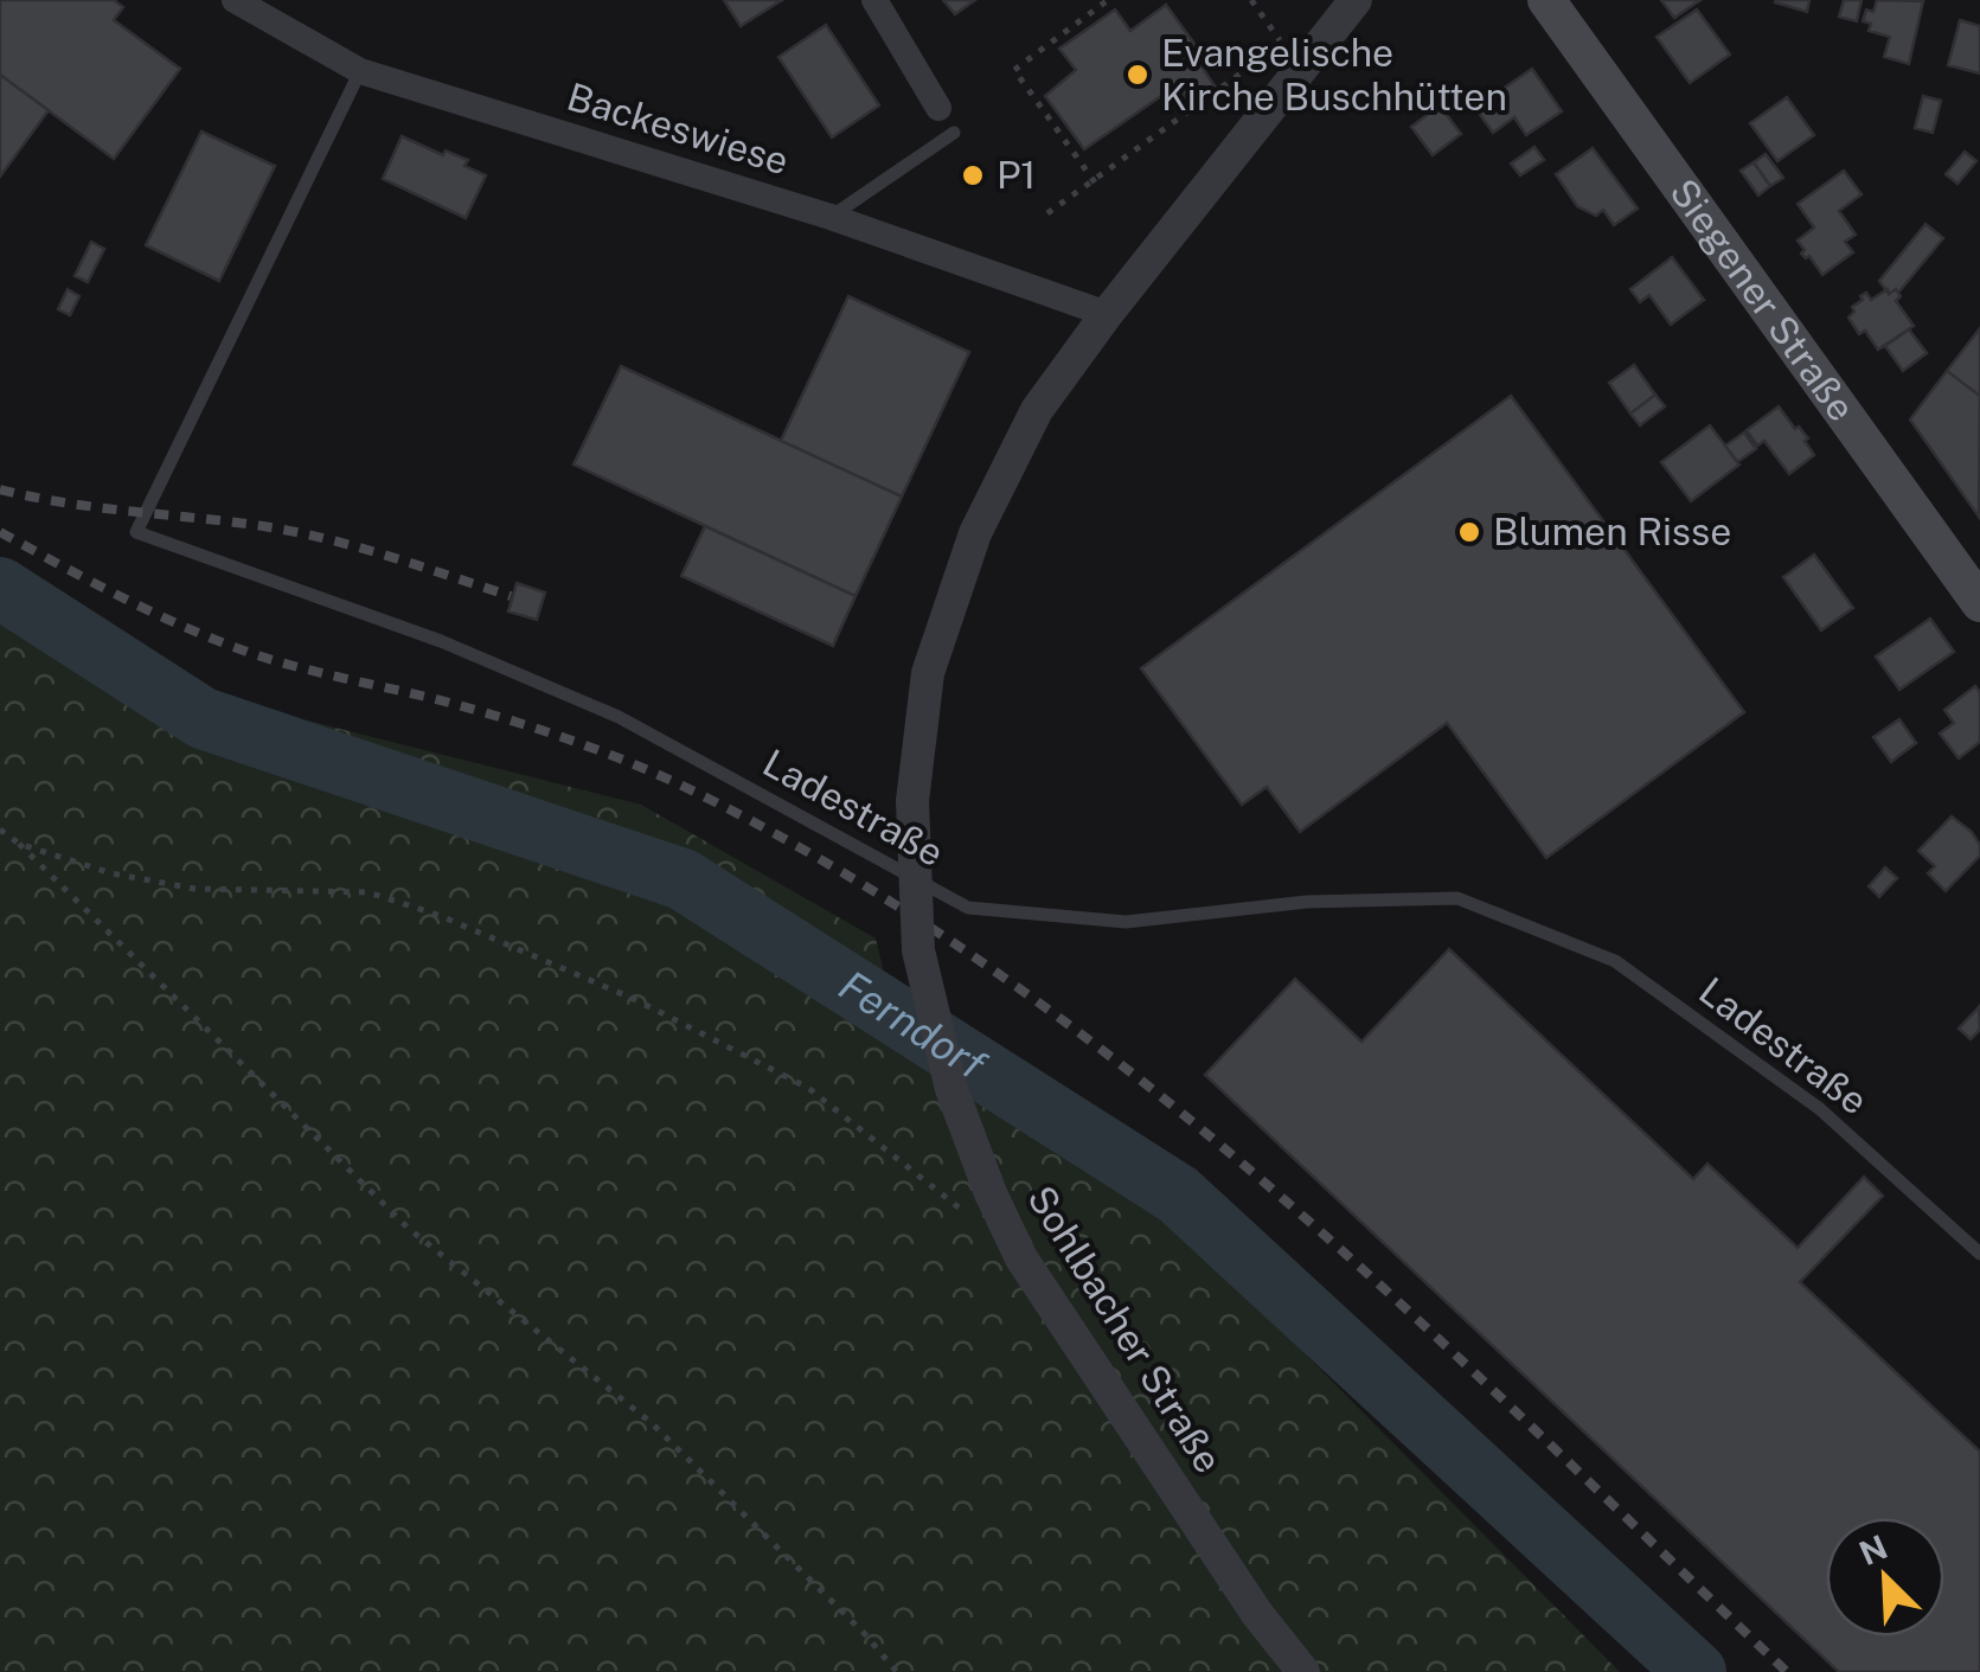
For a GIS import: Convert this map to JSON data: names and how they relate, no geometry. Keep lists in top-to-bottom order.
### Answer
{
  "streets": {
    "main road": ["Siegener Straße"],
    "street": ["Backeswiese", "Sohlbacher Straße"],
    "lane": ["Ladestraße"]
  },
  "crossings": [
    ["Backeswiese", "Ladestraße"],
    ["Backeswiese", "Sohlbacher Straße"]
  ],
  "water": ["Ferndorf"],
  "places": ["Evangelische Kirche Buschhütten", "P1", "Blumen Risse"],
  "north": "top left"
}
